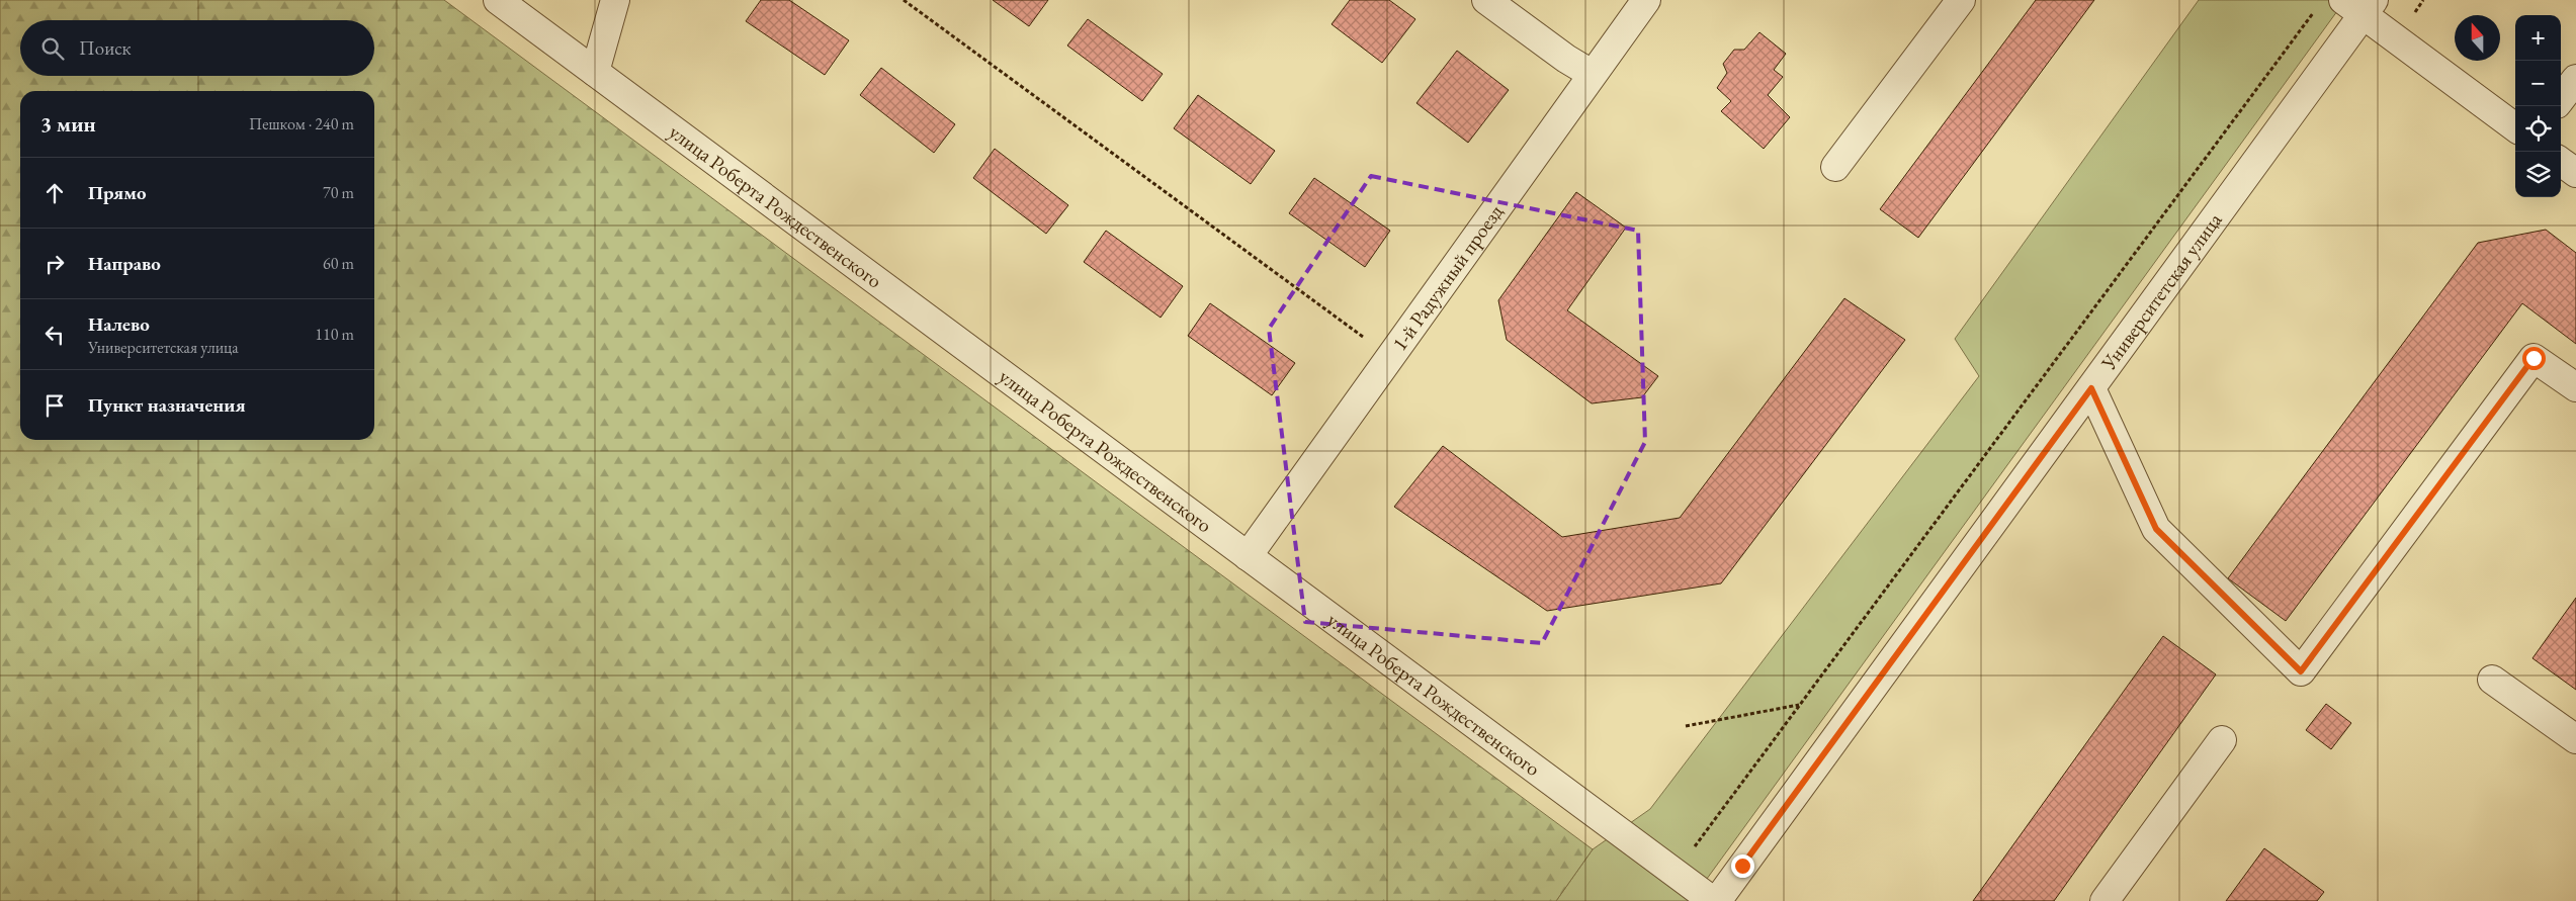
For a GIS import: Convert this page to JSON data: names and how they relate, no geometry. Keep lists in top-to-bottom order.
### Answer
{
  "streets": {
    "street": ["улица Роберта Рождественского", "1-й Радужный проезд", "Университетская улица"]
  },
  "crossings": [
    ["улица Роберта Рождественского", "1-й Радужный проезд"]
  ],
  "north": "top",
  "page": {
    "map_buttons": ["+", "−"],
    "search": "Поиск",
    "heading": ["3 мин", "Пешком · 240 m"],
    "list": [
      ["Прямо", "70 m"],
      ["Направо", "60 m"],
      ["Налево", "Университетская улица", "110 m"],
      "Пункт назначения"
    ]
  }
}
